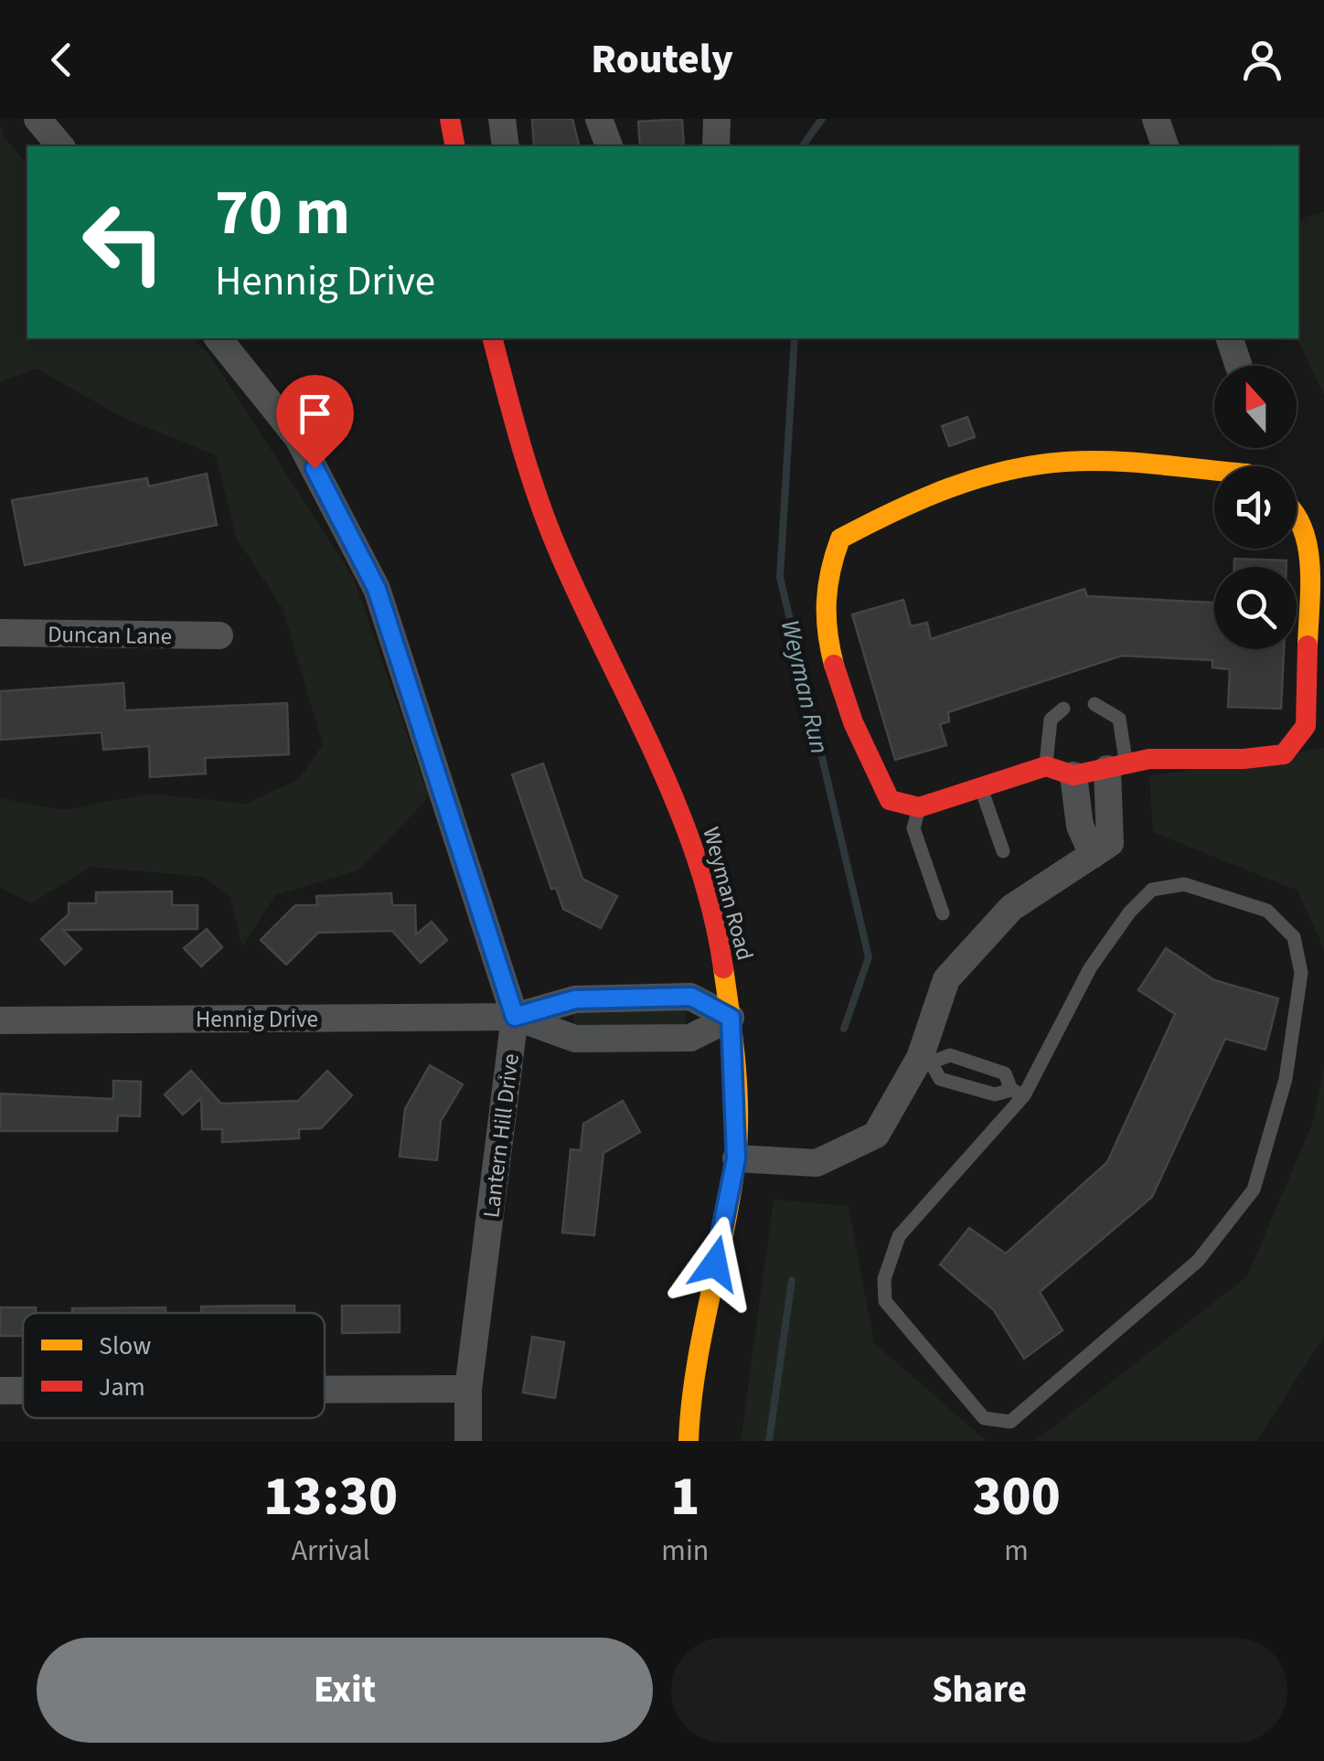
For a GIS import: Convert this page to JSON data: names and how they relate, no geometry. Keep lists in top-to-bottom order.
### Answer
{
  "streets": {
    "street": [
      "Duncan Lane",
      "Weyman Road",
      "Hennig Drive",
      "Lantern Hill Drive"
    ]
  },
  "crossings": [
    ["Weyman Road", "Hennig Drive"],
    ["Hennig Drive", "Lantern Hill Drive"]
  ],
  "water": ["Weyman Run"],
  "legend": ["Slow", "Jam"],
  "north": "top",
  "page": {
    "header": "Routely",
    "turn": ["70 m", "Hennig Drive"],
    "eta": [
      "13:30",
      "Arrival",
      "1",
      "min",
      "300",
      "m"
    ],
    "buttons": ["Exit", "Share"]
  }
}
